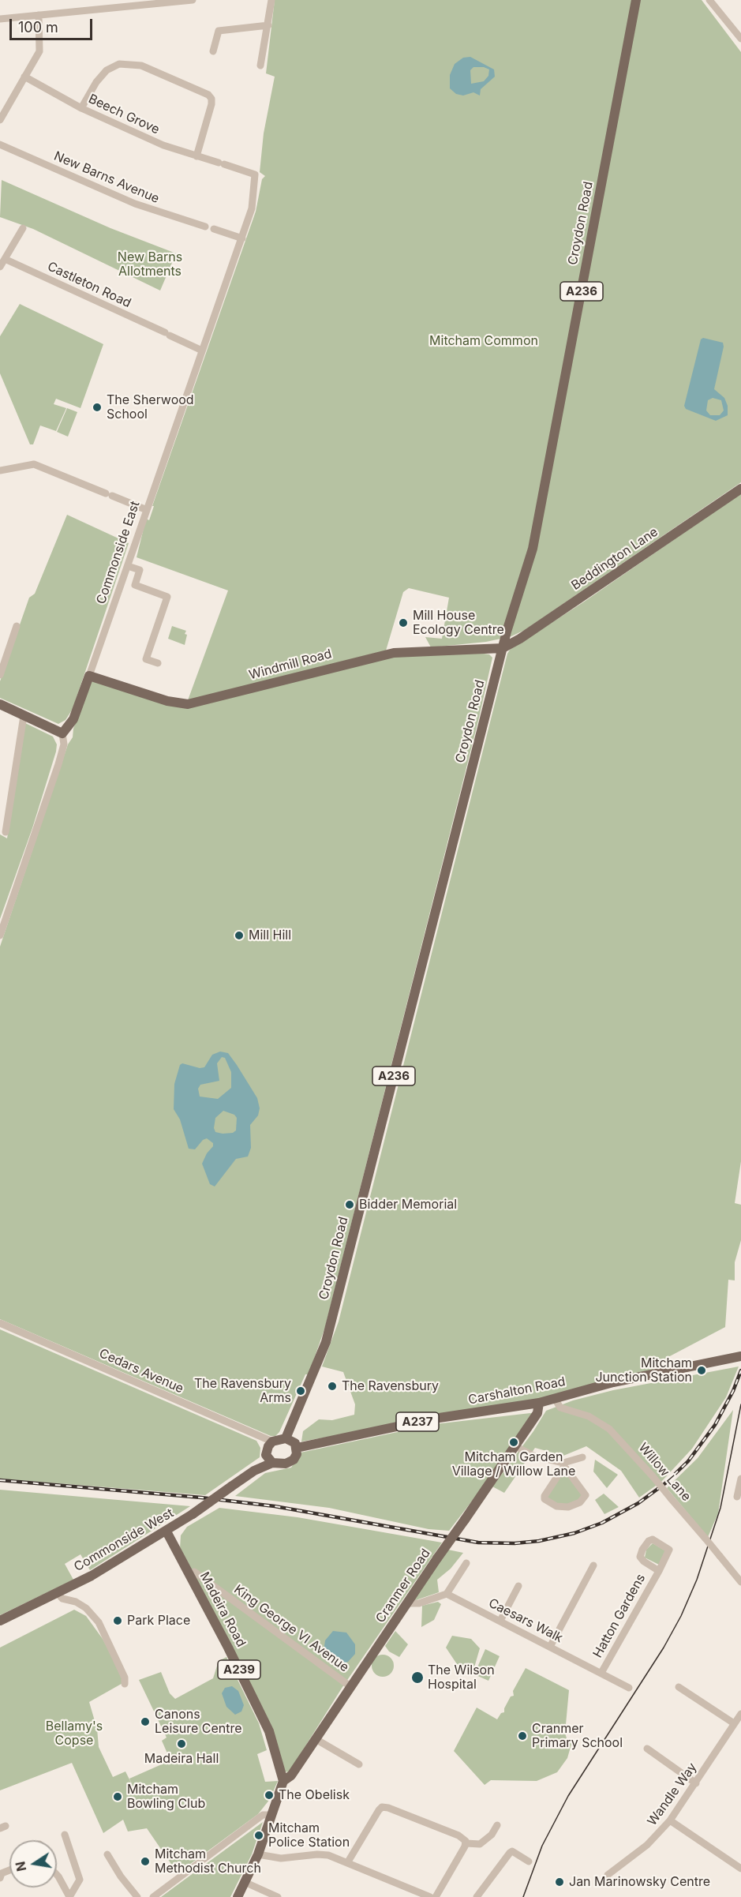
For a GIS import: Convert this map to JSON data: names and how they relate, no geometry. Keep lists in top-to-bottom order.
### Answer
{
  "streets": {
    "main road": [
      "Croydon Road",
      "A236",
      "Commonside East",
      "Beddington Lane",
      "Windmill Road",
      "Carshalton Road",
      "A237",
      "Commonside West",
      "Cranmer Road",
      "Madeira Road",
      "A239"
    ],
    "street": [
      "Beech Grove",
      "New Barns Avenue",
      "Castleton Road",
      "Cedars Avenue",
      "Willow Lane",
      "Hatton Gardens",
      "Caesars Walk",
      "King George VI Avenue",
      "Wandle Way"
    ]
  },
  "crossings": [
    ["Beech Grove", "Commonside East"],
    ["Croydon Road", "Beddington Lane"],
    ["Croydon Road", "Windmill Road"],
    ["Croydon Road", "Cedars Avenue"],
    ["Croydon Road", "Carshalton Road"],
    ["Croydon Road", "Commonside West"],
    ["Castleton Road", "Commonside East"],
    ["Commonside East", "Windmill Road"],
    ["Beddington Lane", "Windmill Road"],
    ["Cedars Avenue", "Carshalton Road"],
    ["Cedars Avenue", "Commonside West"],
    ["Carshalton Road", "Willow Lane"],
    ["Carshalton Road", "Commonside West"],
    ["Carshalton Road", "Cranmer Road"],
    ["Commonside West", "Madeira Road"],
    ["Cranmer Road", "Madeira Road"],
    ["Cranmer Road", "King George VI Avenue"],
    ["Hatton Gardens", "Caesars Walk"]
  ],
  "parks": ["New Barns Allotments", "Mitcham Common", "Bellamy's Copse"],
  "places": [
    "The Sherwood School",
    "Mill House Ecology Centre",
    "Mill Hill",
    "Bidder Memorial",
    "Mitcham Junction Station",
    "The Ravensbury",
    "The Ravensbury Arms",
    "Mitcham Garden Village / Willow Lane",
    "Park Place",
    "The Wilson Hospital",
    "Canons Leisure Centre",
    "Cranmer Primary School",
    "Madeira Hall",
    "The Obelisk",
    "Mitcham Bowling Club",
    "Mitcham Police Station",
    "Mitcham Methodist Church",
    "Jan Marinowsky Centre"
  ],
  "scale_bar": "100 m",
  "north": "left"
}
